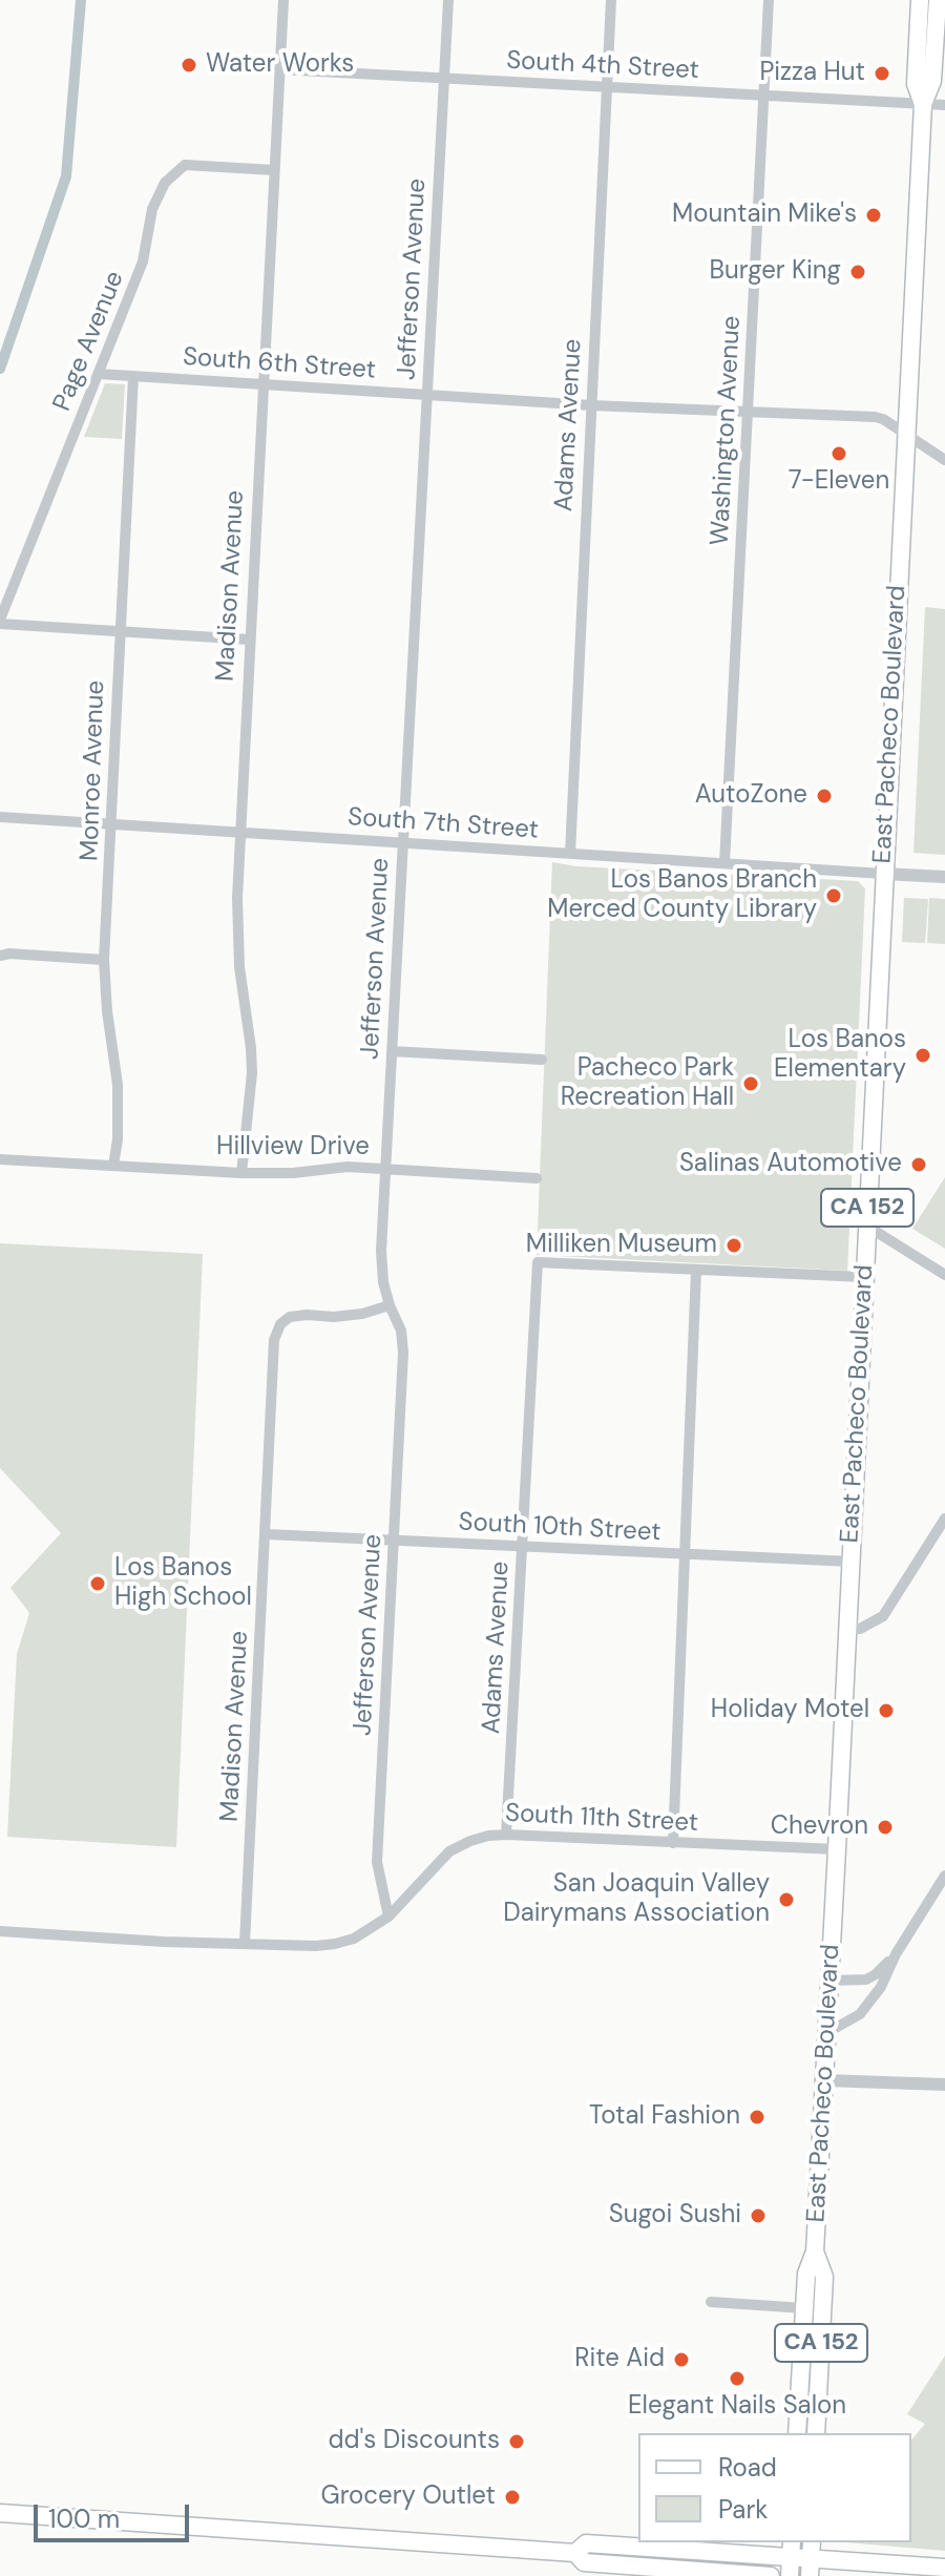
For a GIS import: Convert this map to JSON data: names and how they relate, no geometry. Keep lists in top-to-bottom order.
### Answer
{
  "streets": {
    "main road": ["East Pacheco Boulevard", "CA 152"],
    "street": [
      "South 4th Street",
      "Jefferson Avenue",
      "Page Avenue",
      "South 6th Street",
      "Adams Avenue",
      "Washington Avenue",
      "Madison Avenue",
      "Monroe Avenue",
      "South 7th Street",
      "Hillview Drive",
      "South 10th Street",
      "South 11th Street"
    ]
  },
  "crossings": [
    ["South 4th Street", "Jefferson Avenue"],
    ["South 4th Street", "Adams Avenue"],
    ["South 4th Street", "Washington Avenue"],
    ["South 4th Street", "Madison Avenue"],
    ["South 4th Street", "East Pacheco Boulevard"],
    ["Jefferson Avenue", "South 6th Street"],
    ["Jefferson Avenue", "Madison Avenue"],
    ["Jefferson Avenue", "South 7th Street"],
    ["Jefferson Avenue", "Hillview Drive"],
    ["Jefferson Avenue", "South 10th Street"],
    ["Jefferson Avenue", "South 11th Street"],
    ["Page Avenue", "South 6th Street"],
    ["Page Avenue", "Madison Avenue"],
    ["South 6th Street", "Adams Avenue"],
    ["South 6th Street", "Washington Avenue"],
    ["South 6th Street", "Madison Avenue"],
    ["South 6th Street", "East Pacheco Boulevard"],
    ["South 6th Street", "Monroe Avenue"],
    ["Adams Avenue", "South 7th Street"],
    ["Adams Avenue", "South 10th Street"],
    ["Adams Avenue", "South 11th Street"],
    ["Washington Avenue", "South 7th Street"],
    ["Madison Avenue", "South 7th Street"],
    ["Madison Avenue", "Hillview Drive"],
    ["Madison Avenue", "South 10th Street"],
    ["Madison Avenue", "South 11th Street"],
    ["East Pacheco Boulevard", "South 7th Street"],
    ["East Pacheco Boulevard", "South 10th Street"],
    ["East Pacheco Boulevard", "South 11th Street"],
    ["Monroe Avenue", "South 7th Street"],
    ["Monroe Avenue", "Hillview Drive"]
  ],
  "places": [
    "Water Works",
    "Pizza Hut",
    "Mountain Mike's",
    "Burger King",
    "7-Eleven",
    "AutoZone",
    "Los Banos Branch Merced County Library",
    "Los Banos Elementary",
    "Pacheco Park Recreation Hall",
    "Salinas Automotive",
    "Milliken Museum",
    "Los Banos High School",
    "Holiday Motel",
    "Chevron",
    "San Joaquin Valley Dairymans Association",
    "Total Fashion",
    "Sugoi Sushi",
    "Rite Aid",
    "Elegant Nails Salon",
    "dd's Discounts",
    "Grocery Outlet"
  ],
  "legend": ["Road", "Park"],
  "scale_bar": "100 m"
}
